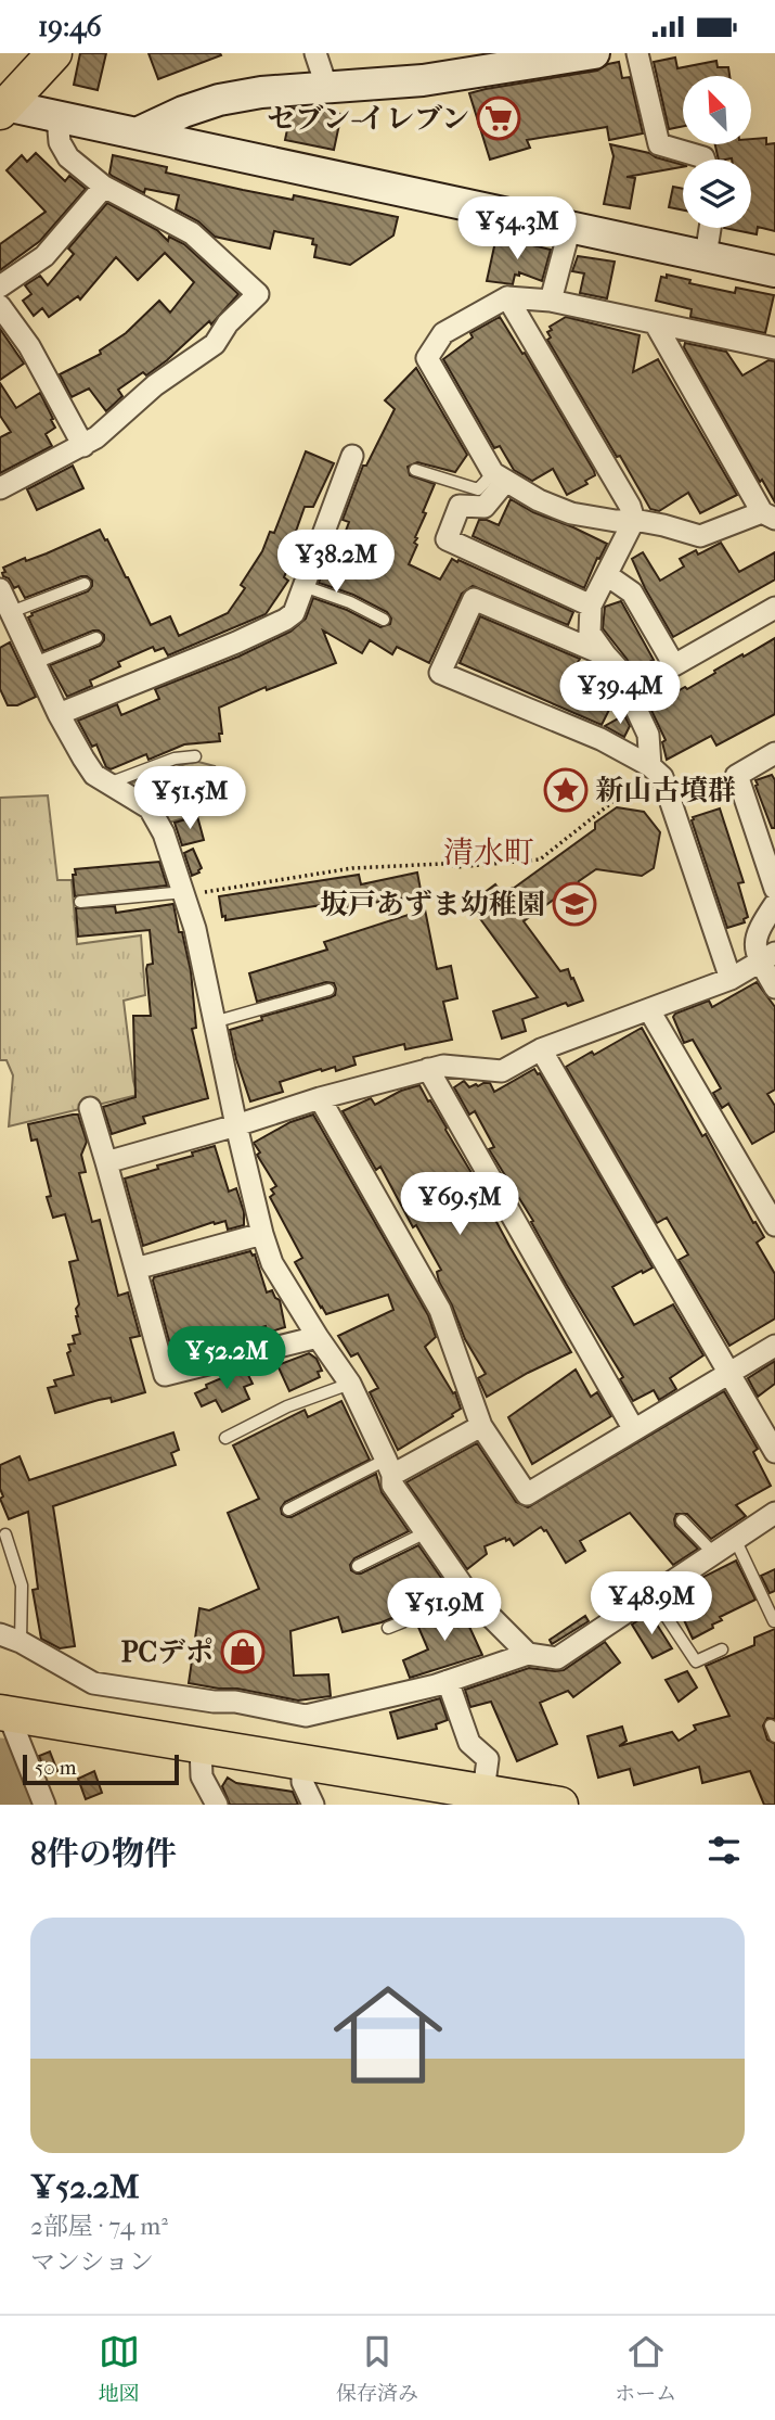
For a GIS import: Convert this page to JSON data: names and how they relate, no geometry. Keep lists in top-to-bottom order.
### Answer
{
  "districts": ["清水町"],
  "places": {
    "supermarket": ["セブン-イレブン"],
    "place": ["新山古墳群"],
    "school or university": ["坂戸あずま幼稚園"],
    "shop": ["PCデポ"]
  },
  "scale_bar": "50 m",
  "north": "top left",
  "page": {
    "status": "19:46",
    "price": [
      "¥54.3M",
      "¥38.2M",
      "¥39.4M",
      "¥51.5M",
      "¥69.5M",
      "¥52.2M",
      "¥48.9M",
      "¥51.9M"
    ],
    "scale": "50 m",
    "heading": "8件の物件",
    "list": [
      {
        "name": "¥52.2M",
        "note": "2部屋 · 74 m² · マンション"
      }
    ],
    "tabs": ["地図", "保存済み", "ホーム"]
  }
}
